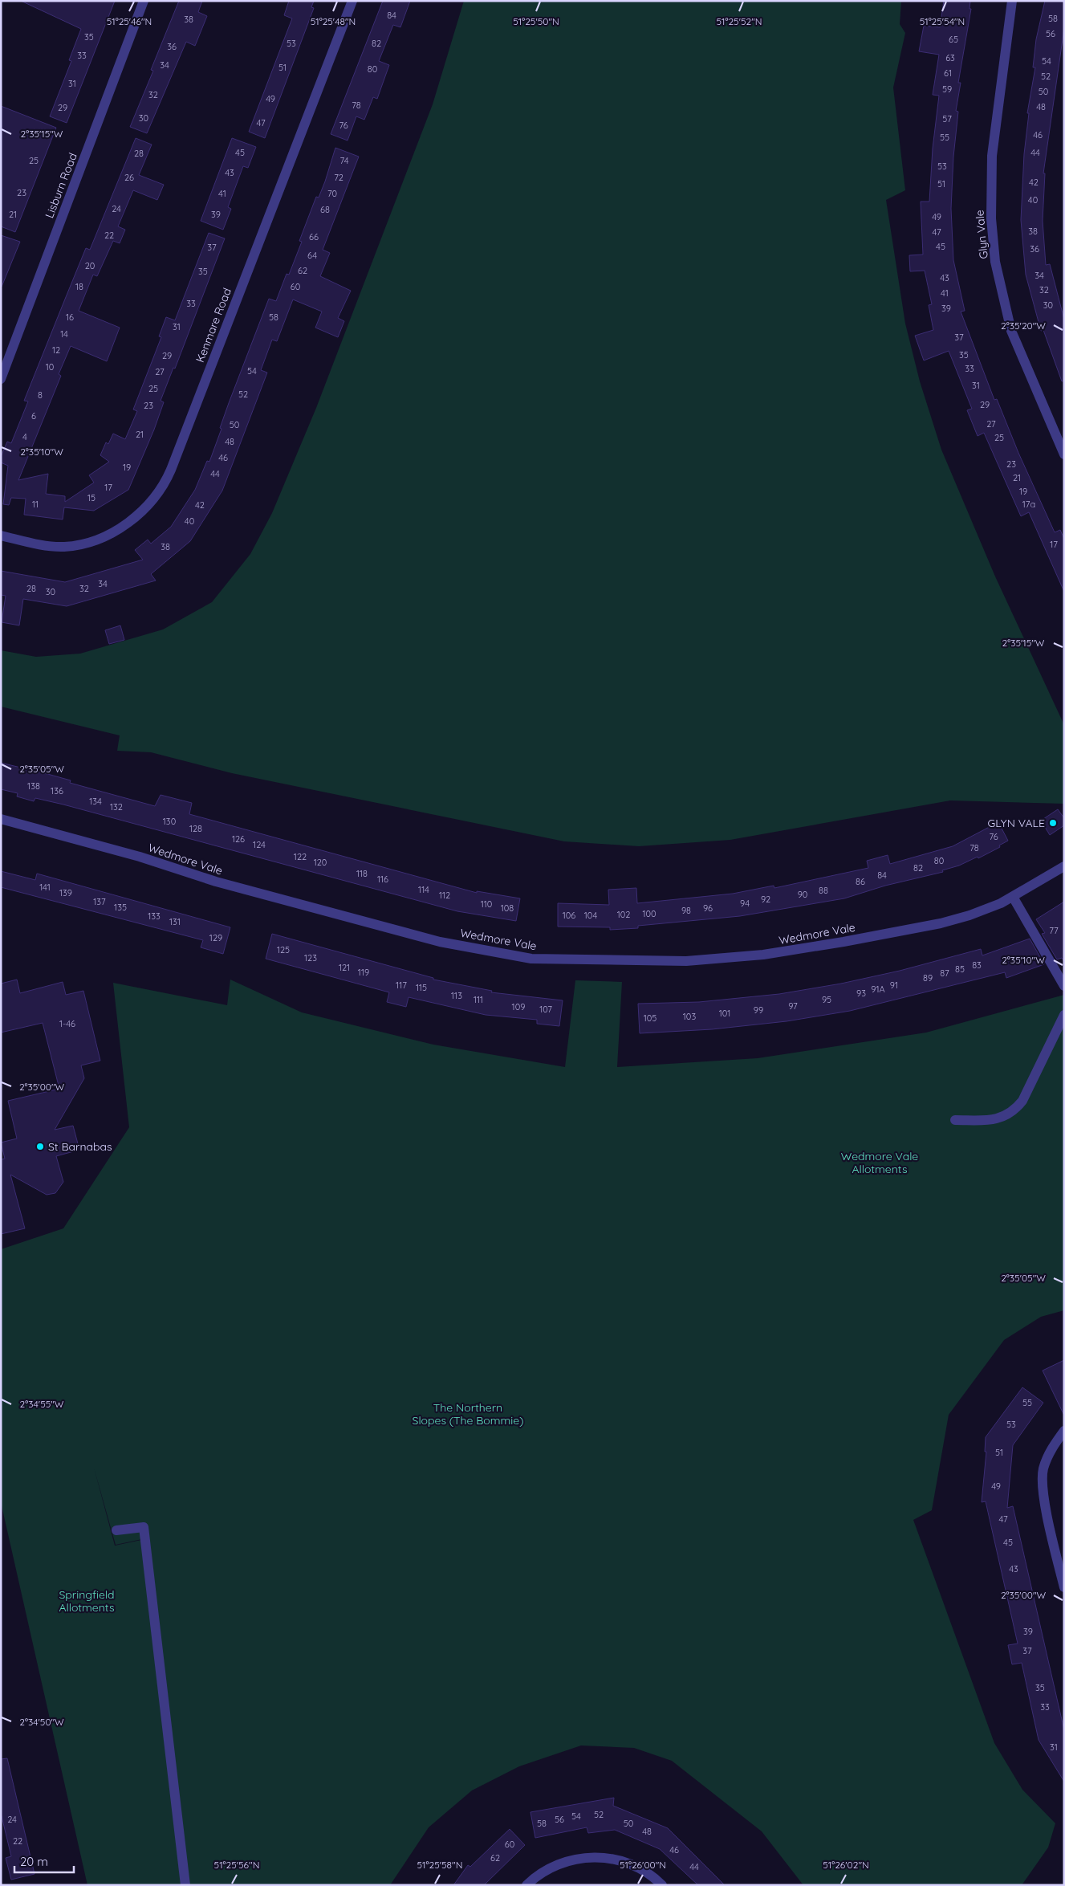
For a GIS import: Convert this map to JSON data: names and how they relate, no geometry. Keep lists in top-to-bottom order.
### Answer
{
  "streets": {
    "street": [
      "Lisburn Road",
      "Glyn Vale",
      "Kenmare Road",
      "Wedmore Vale"
    ]
  },
  "parks": ["Wedmore Vale Allotments", "The Northern Slopes (The Bommie)", "Springfield Allotments"],
  "places": ["GLYN VALE", "St Barnabas"],
  "house_numbers": [
    "84",
    "58",
    "38",
    "56",
    "35",
    "65",
    "53",
    "82",
    "36",
    "33",
    "63",
    "54",
    "34",
    "51",
    "80",
    "61",
    "52",
    "31",
    "59",
    "50",
    "32",
    "49",
    "78",
    "48",
    "29",
    "30",
    "57",
    "47",
    "76",
    "46",
    "55",
    "45",
    "44",
    "28",
    "25",
    "74",
    "53",
    "43",
    "26",
    "72",
    "42",
    "51",
    "23",
    "41",
    "70",
    "40",
    "24",
    "68",
    "21",
    "39",
    "49",
    "38",
    "47",
    "22",
    "66",
    "45",
    "37",
    "36",
    "64",
    "20",
    "62",
    "35",
    "34",
    "43",
    "18",
    "60",
    "32",
    "41",
    "33",
    "30",
    "39",
    "16",
    "58",
    "31",
    "14",
    "37",
    "12",
    "35",
    "29",
    "10",
    "33",
    "54",
    "27",
    "31",
    "25",
    "52",
    "8",
    "29",
    "23",
    "6",
    "27",
    "50",
    "21",
    "4",
    "25",
    "48",
    "46",
    "23",
    "19",
    "44",
    "21",
    "17",
    "19",
    "15",
    "11",
    "17a",
    "42",
    "40",
    "17",
    "38",
    "34",
    "28",
    "32",
    "30",
    "138",
    "136",
    "134",
    "132",
    "130",
    "128",
    "76",
    "126",
    "124",
    "78",
    "122",
    "80",
    "120",
    "82",
    "118",
    "84",
    "116",
    "86",
    "141",
    "114",
    "88",
    "139",
    "90",
    "112",
    "92",
    "137",
    "94",
    "110",
    "135",
    "108",
    "96",
    "98",
    "100",
    "102",
    "106",
    "104",
    "133",
    "131",
    "77",
    "129",
    "125",
    "123",
    "83",
    "121",
    "85",
    "119",
    "87",
    "89",
    "117",
    "91",
    "115",
    "91A",
    "93",
    "113",
    "111",
    "95",
    "97",
    "109",
    "107",
    "99",
    "101",
    "103",
    "105",
    "1-46",
    "55",
    "53",
    "51",
    "49",
    "47",
    "45",
    "43",
    "39",
    "37",
    "35",
    "33",
    "31",
    "52",
    "54",
    "24",
    "56",
    "58",
    "50",
    "48",
    "22",
    "60",
    "46",
    "62",
    "44"
  ],
  "scale_bar": "20 m",
  "coordinates": [
    "51°25'48\"N",
    "51°25'46\"N",
    "51°25'50\"N",
    "51°25'52\"N",
    "51°25'54\"N",
    "2°35'15\"W",
    "2°35'20\"W",
    "2°35'10\"W",
    "2°35'05\"W",
    "2°35'00\"W",
    "2°34'55\"W",
    "2°34'50\"W",
    "51°25'56\"N",
    "51°25'58\"N",
    "51°26'00\"N",
    "51°26'02\"N"
  ]
}
